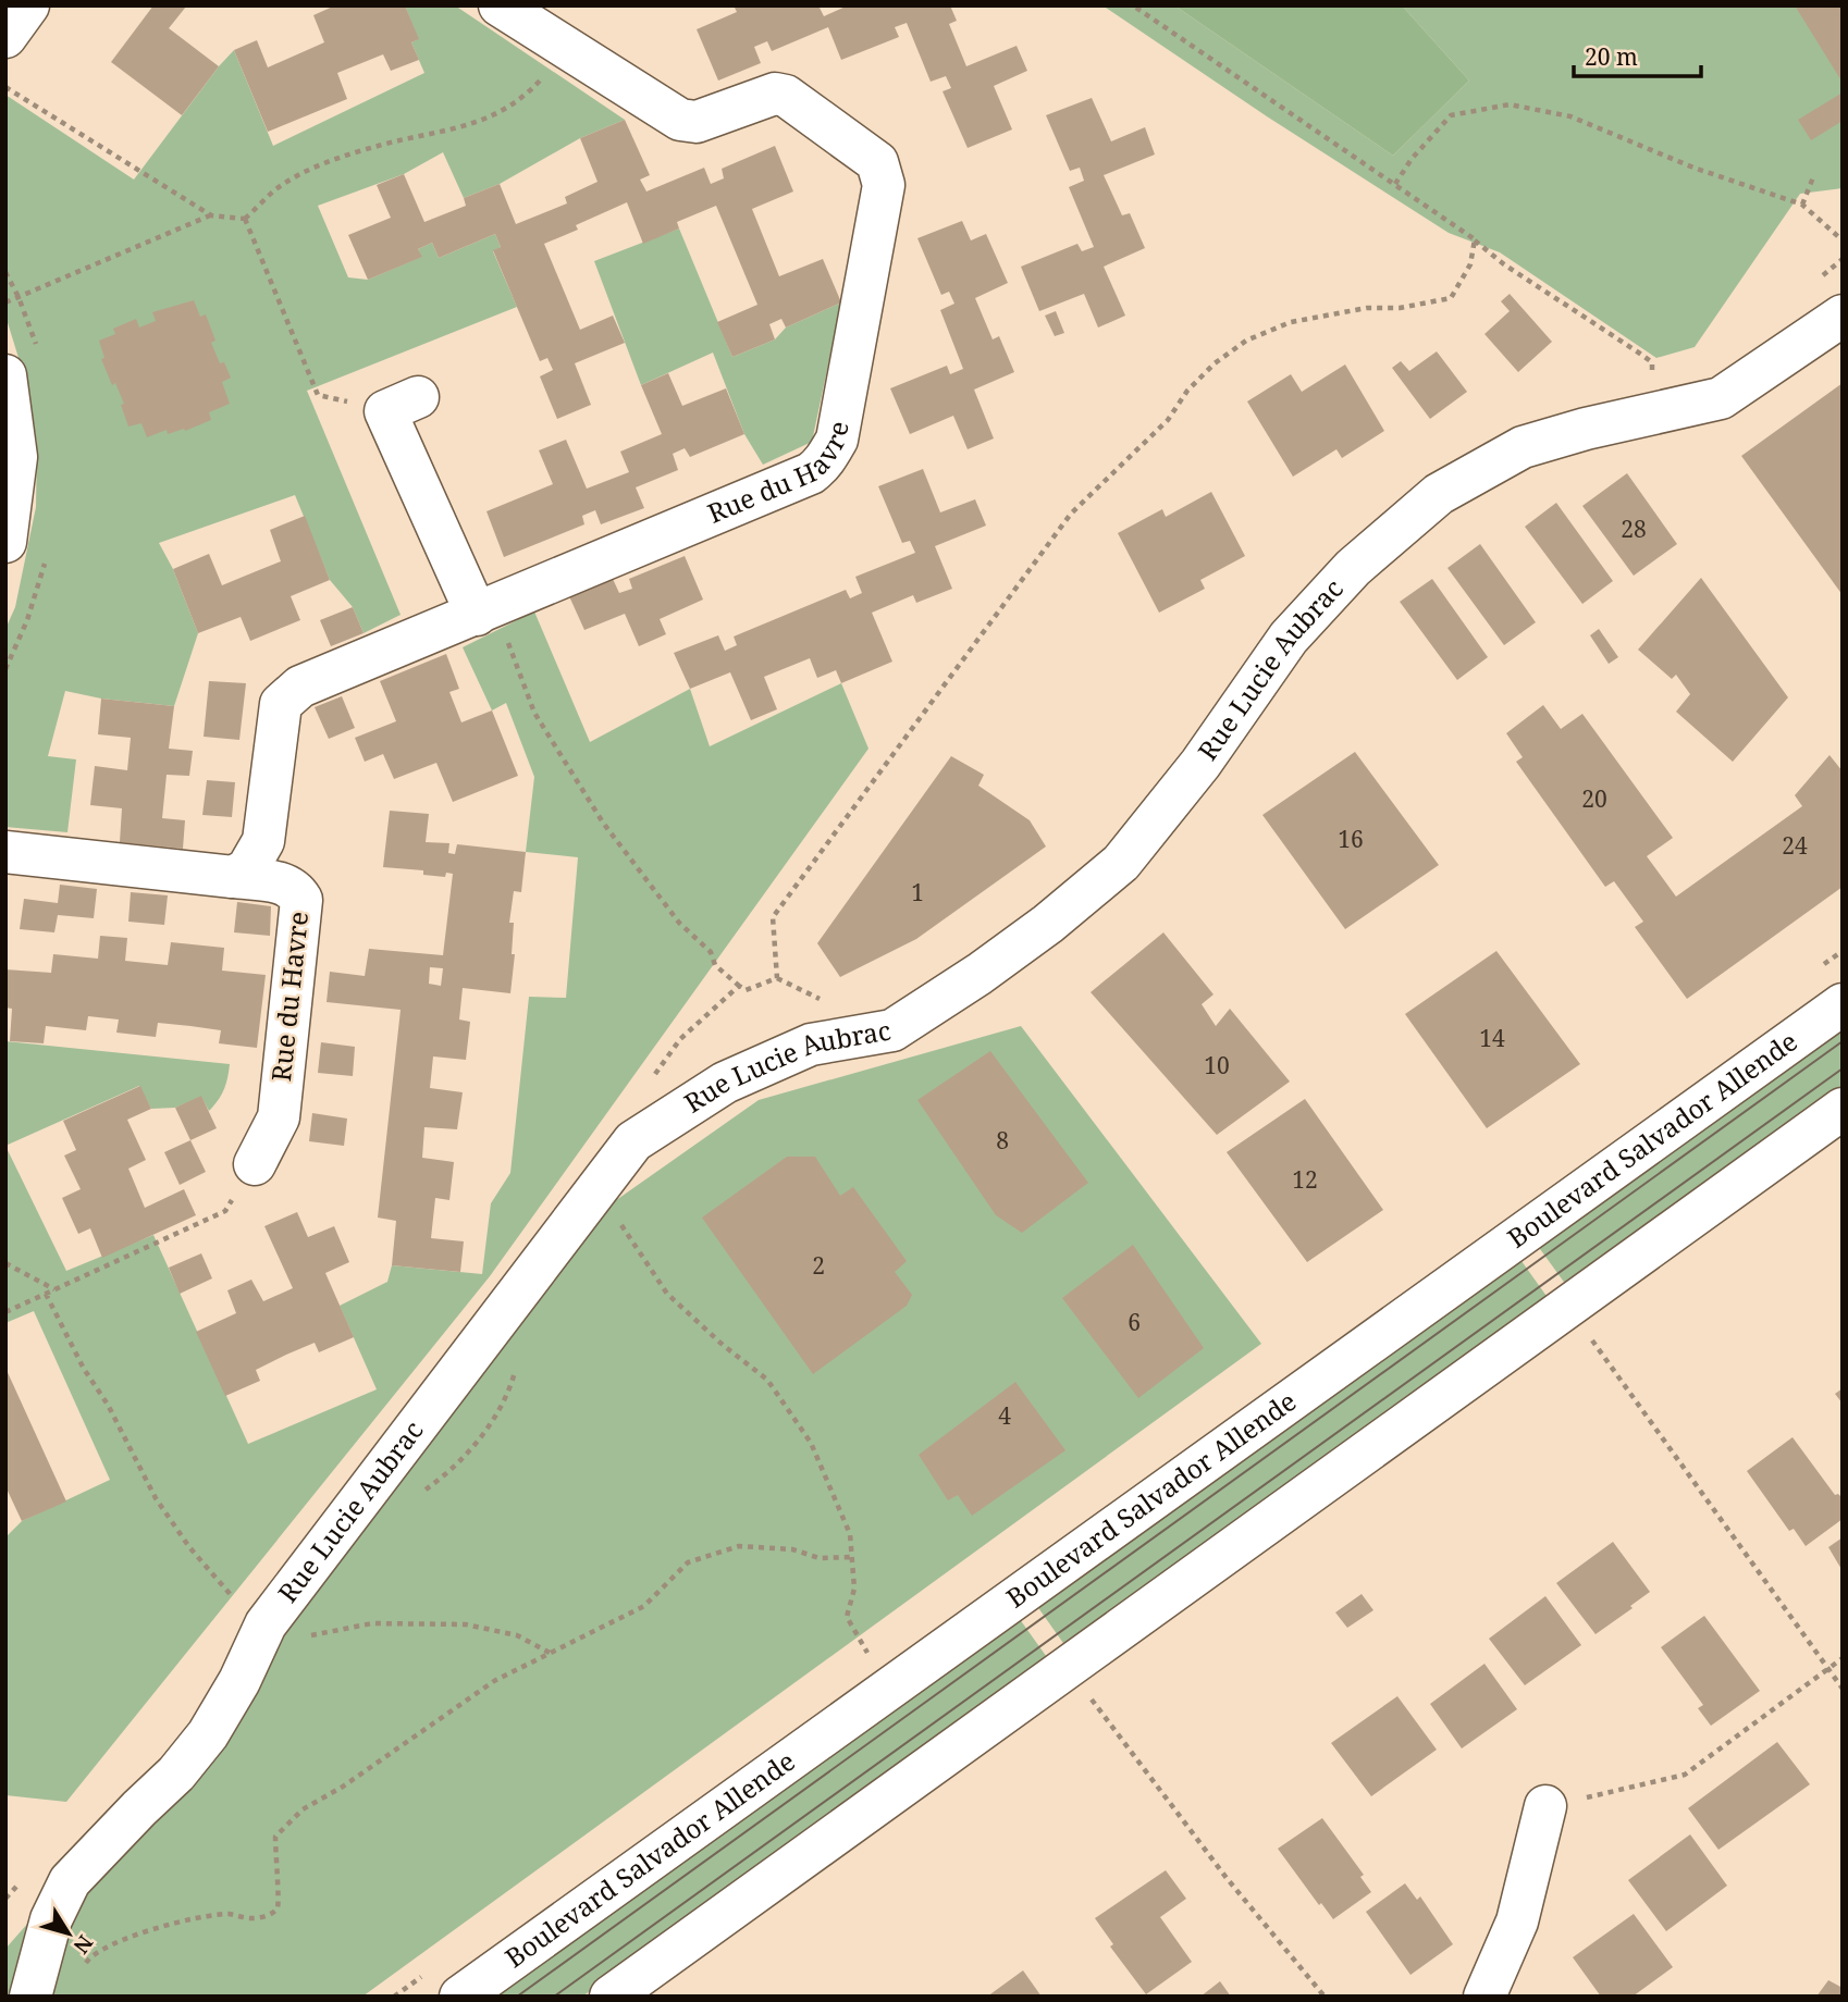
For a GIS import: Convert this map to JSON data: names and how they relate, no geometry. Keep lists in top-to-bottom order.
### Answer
{
  "streets": {
    "street": ["Rue du Havre", "Rue Lucie Aubrac", "Boulevard Salvador Allende"]
  },
  "house_numbers": [
    "28",
    "20",
    "16",
    "24",
    "1",
    "14",
    "10",
    "8",
    "12",
    "2",
    "6",
    "4"
  ],
  "scale_bar": "20 m",
  "north": "bottom right"
}
